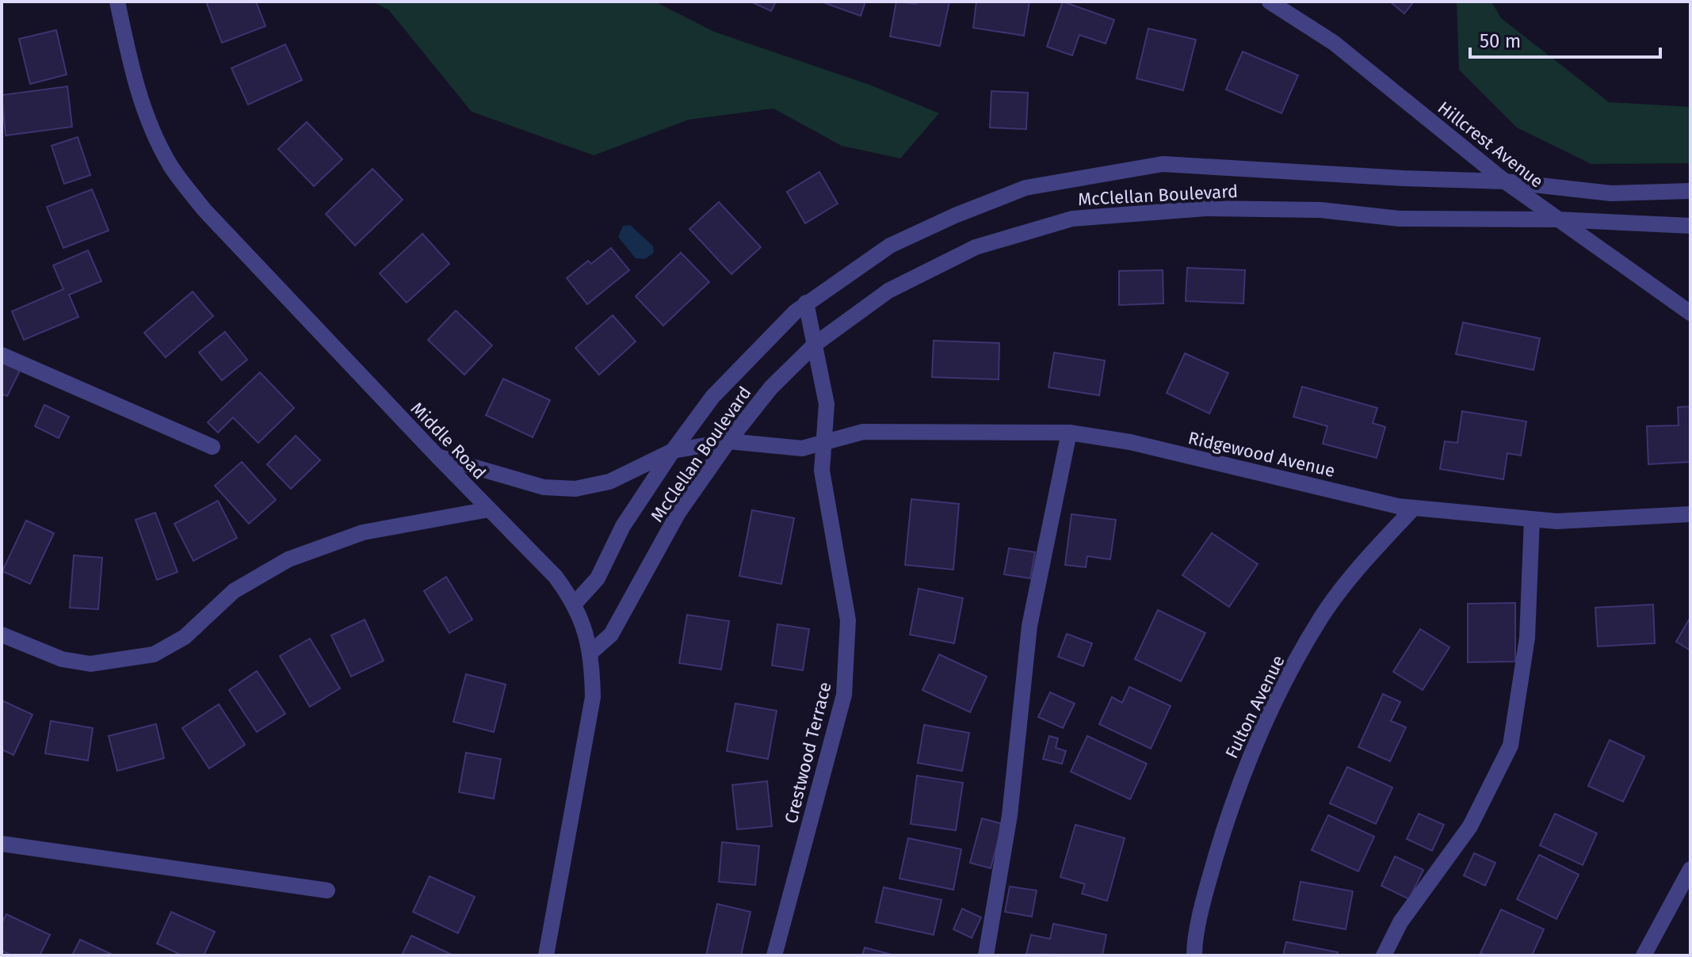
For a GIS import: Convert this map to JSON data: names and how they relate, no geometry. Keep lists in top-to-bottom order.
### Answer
{
  "streets": {
    "street": [
      "Hillcrest Avenue",
      "McClellan Boulevard",
      "Middle Road",
      "Ridgewood Avenue",
      "Fulton Avenue",
      "Crestwood Terrace"
    ]
  },
  "crossings": [
    ["Hillcrest Avenue", "McClellan Boulevard"],
    ["McClellan Boulevard", "Middle Road"],
    ["McClellan Boulevard", "Ridgewood Avenue"],
    ["Ridgewood Avenue", "Fulton Avenue"],
    ["Ridgewood Avenue", "Crestwood Terrace"]
  ],
  "scale_bar": "50 m"
}
